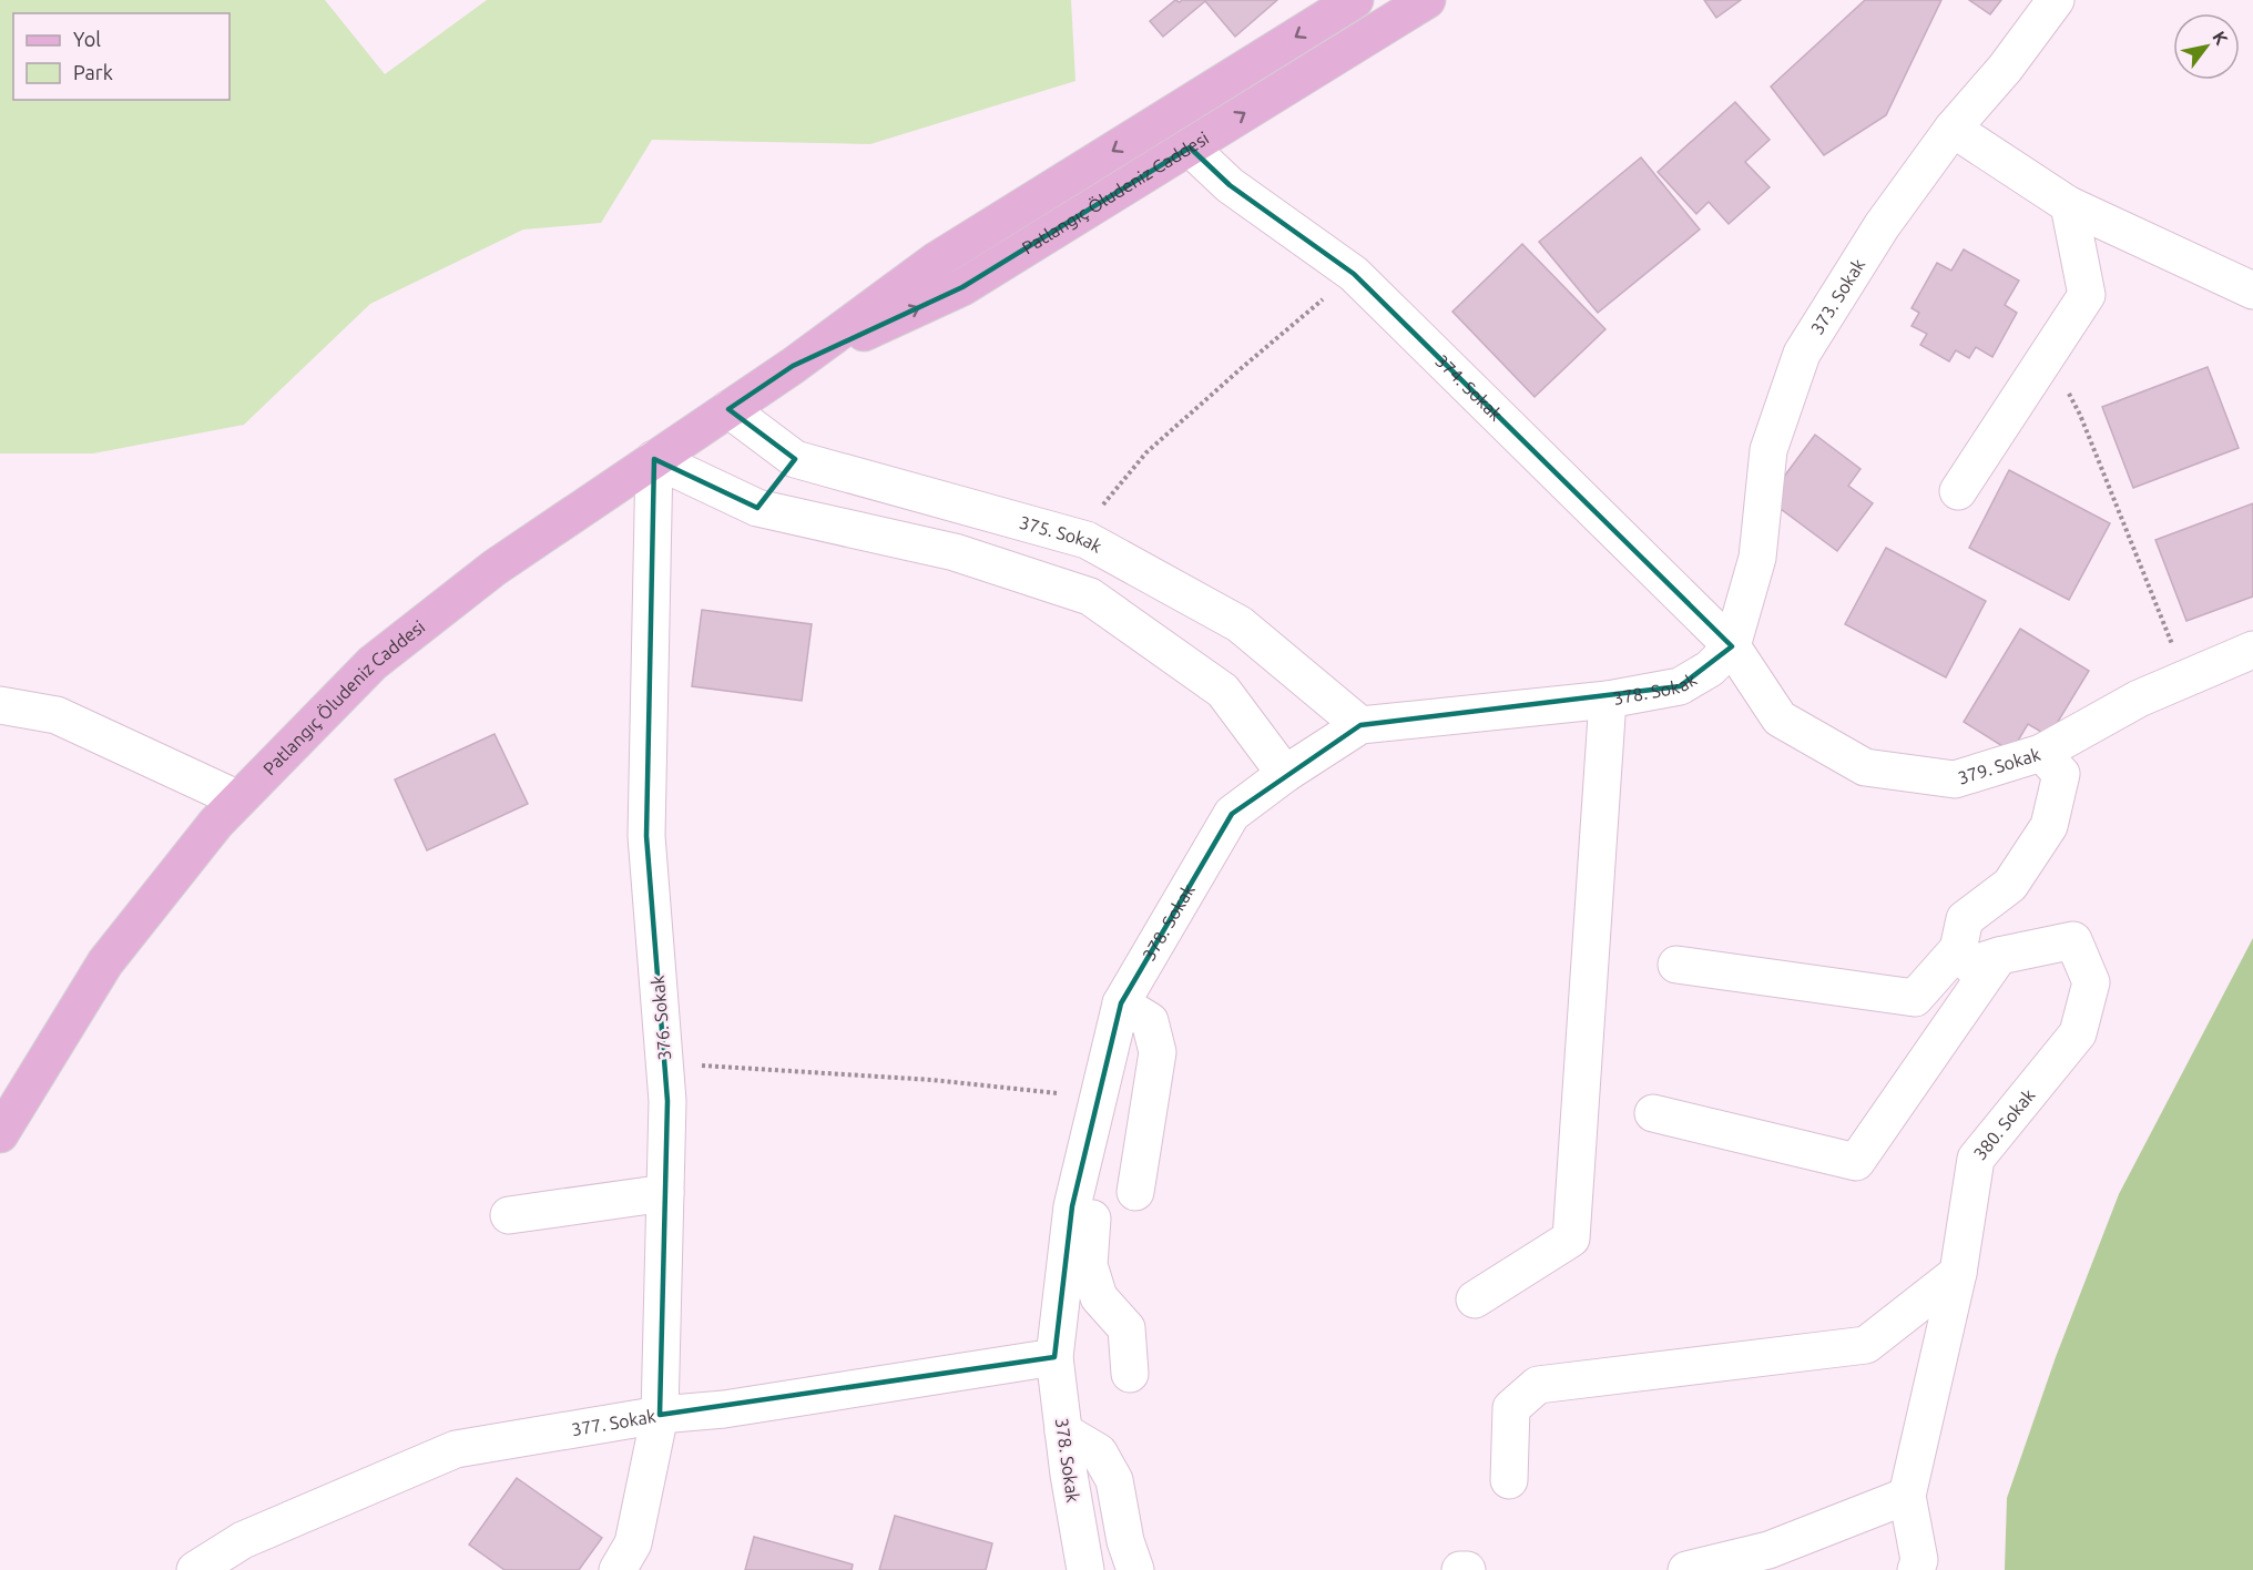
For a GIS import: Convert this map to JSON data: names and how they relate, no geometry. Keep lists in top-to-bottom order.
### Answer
{
  "streets": {
    "main road": ["Patlangıç Öludeniz Caddesi"],
    "street": [
      "373. Sokak",
      "374. Sokak",
      "375. Sokak",
      "378. Sokak",
      "379. Sokak",
      "376. Sokak",
      "380. Sokak",
      "377. Sokak"
    ]
  },
  "crossings": [
    ["Patlangıç Öludeniz Caddesi", "374. Sokak"],
    ["Patlangıç Öludeniz Caddesi", "375. Sokak"],
    ["Patlangıç Öludeniz Caddesi", "376. Sokak"],
    ["373. Sokak", "374. Sokak"],
    ["373. Sokak", "378. Sokak"],
    ["373. Sokak", "379. Sokak"],
    ["374. Sokak", "378. Sokak"],
    ["374. Sokak", "379. Sokak"],
    ["375. Sokak", "378. Sokak"],
    ["378. Sokak", "379. Sokak"],
    ["378. Sokak", "377. Sokak"],
    ["376. Sokak", "377. Sokak"]
  ],
  "legend": ["Yol", "Park"],
  "north": "top right"
}
